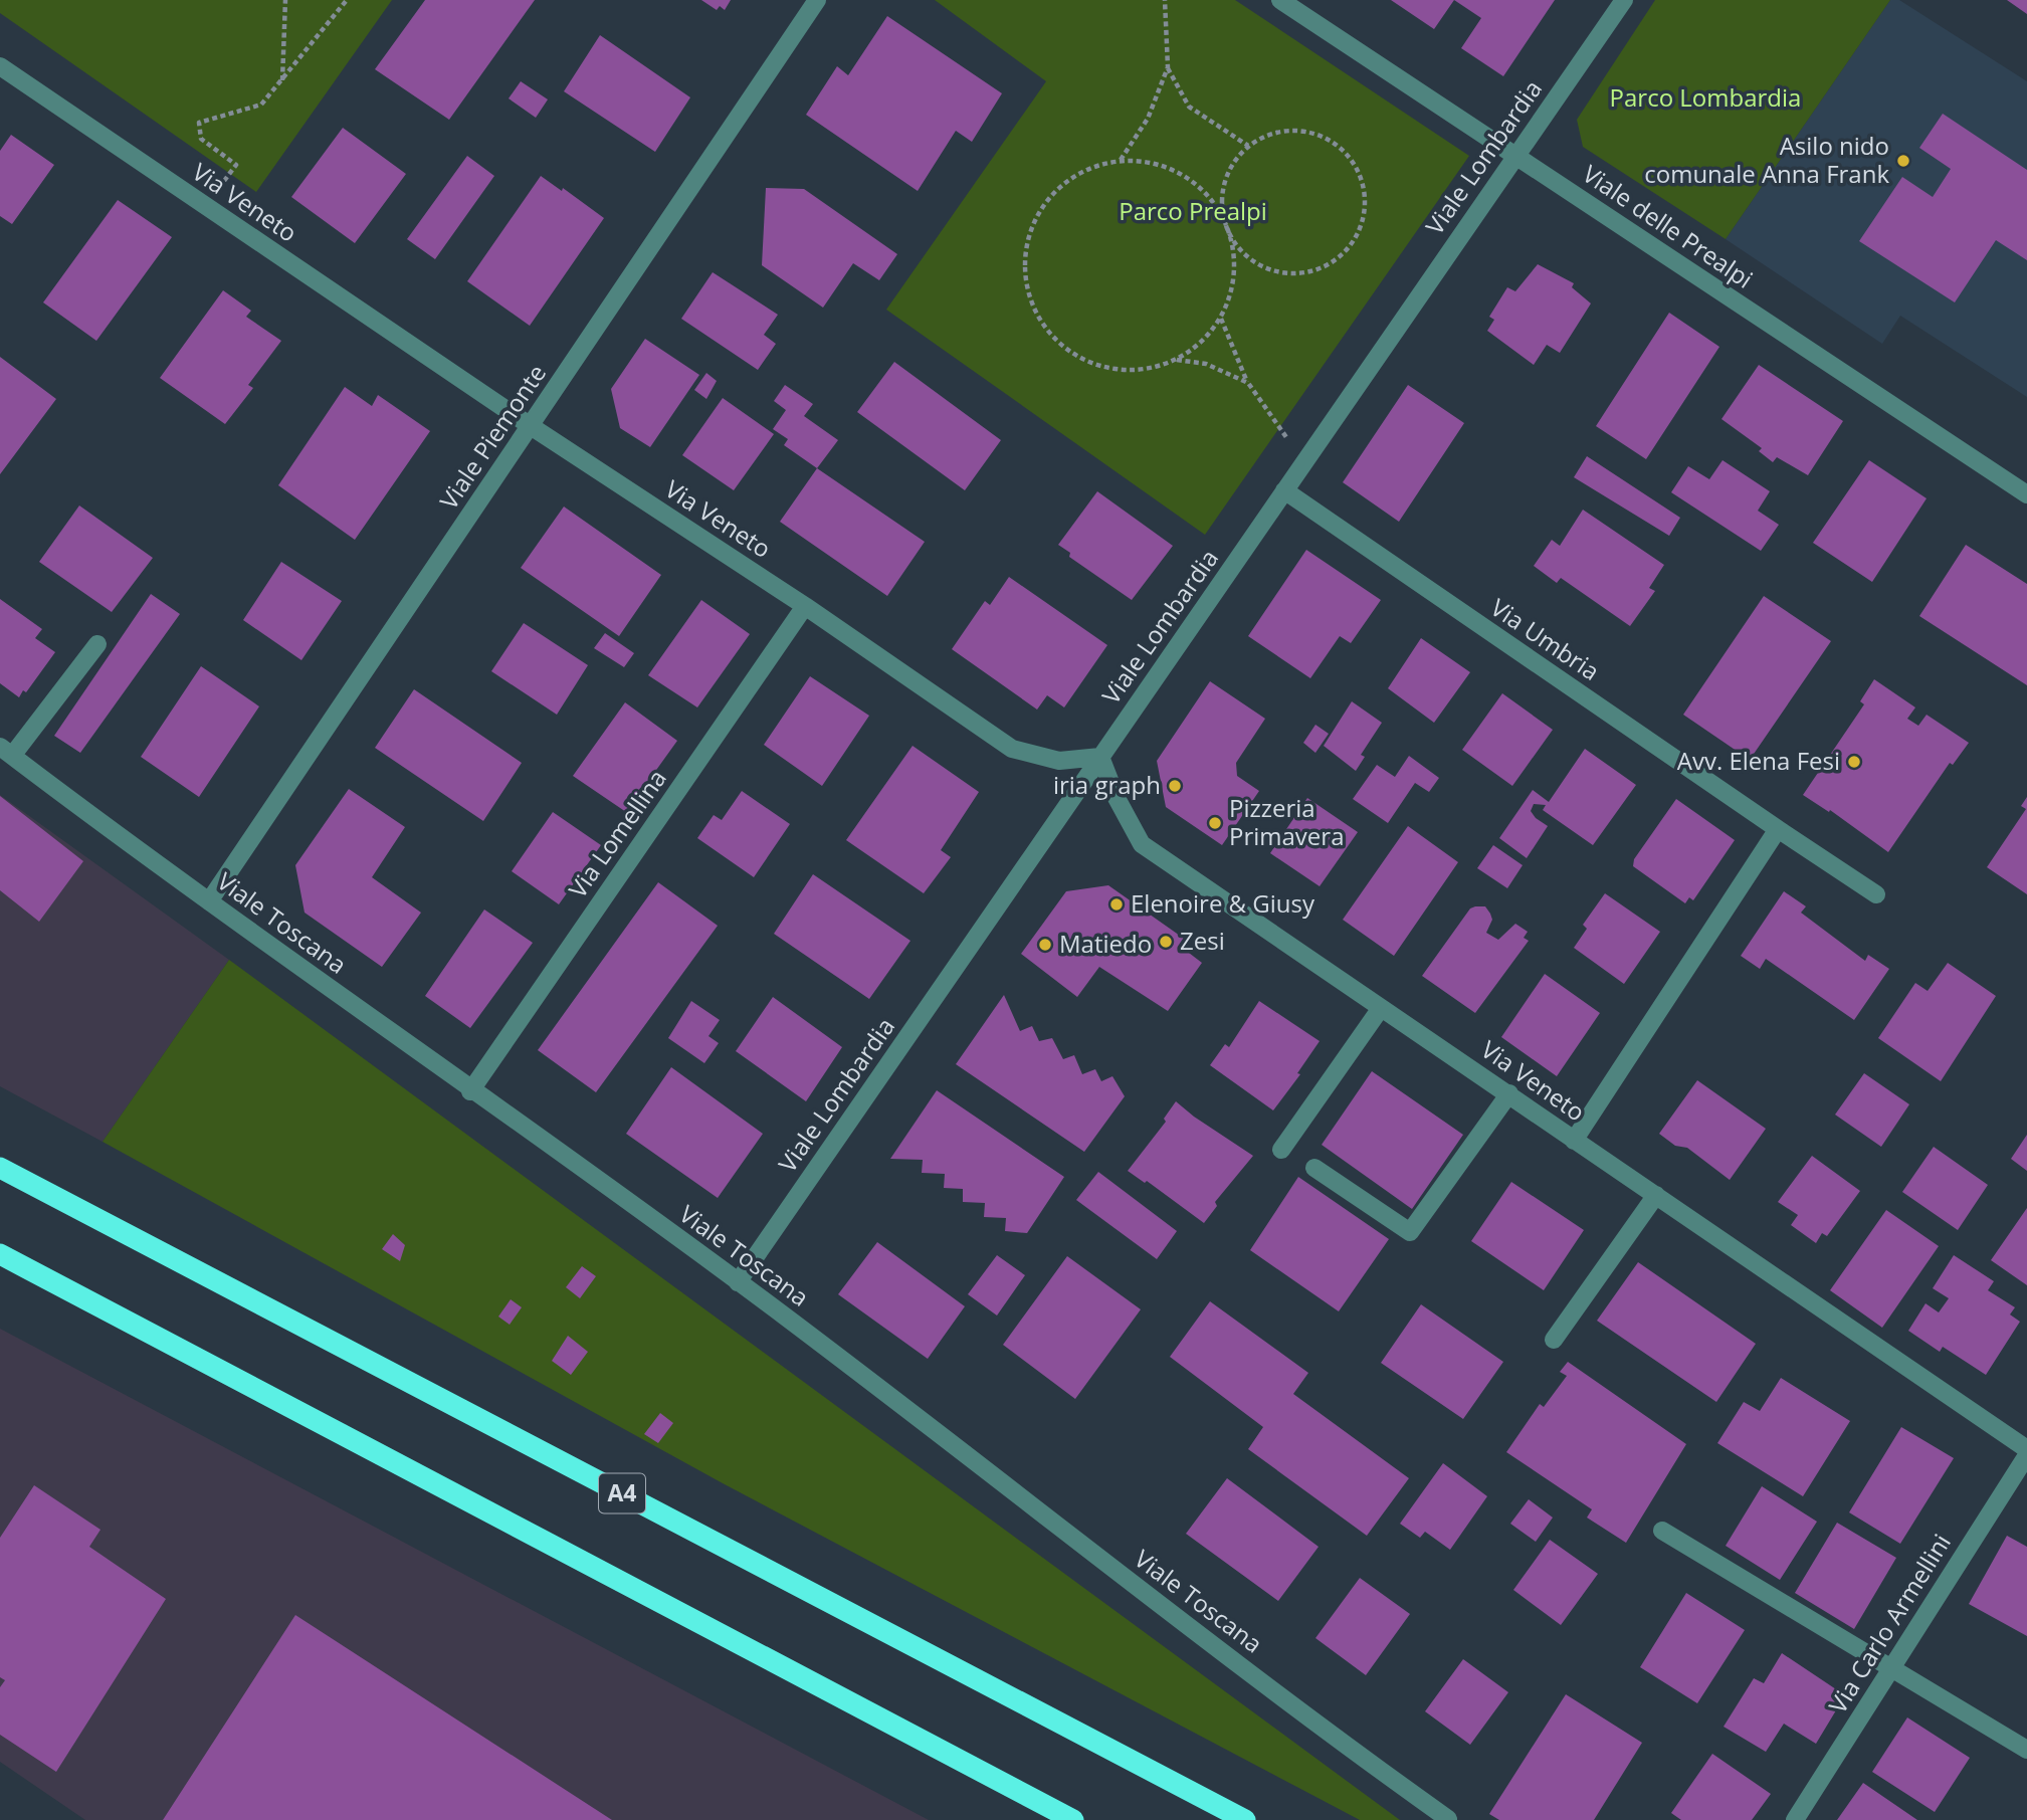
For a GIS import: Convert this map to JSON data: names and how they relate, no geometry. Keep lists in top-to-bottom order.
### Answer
{
  "streets": {
    "highway": ["A4"],
    "street": [
      "Viale Lombardia",
      "Via Veneto",
      "Viale delle Prealpi",
      "Viale Piemonte",
      "Via Umbria",
      "Via Lomellina",
      "Viale Toscana",
      "Via Carlo Armellini"
    ]
  },
  "crossings": [
    ["Viale Lombardia", "Via Veneto"],
    ["Viale Lombardia", "Viale delle Prealpi"],
    ["Viale Lombardia", "Via Umbria"],
    ["Viale Lombardia", "Viale Toscana"],
    ["Via Veneto", "Viale Piemonte"],
    ["Via Veneto", "Via Lomellina"],
    ["Viale Piemonte", "Viale Toscana"],
    ["Via Lomellina", "Viale Toscana"]
  ],
  "parks": ["Parco Lombardia", "Parco Prealpi"],
  "places": [
    "Asilo nido comunale Anna Frank",
    "Avv. Elena Fesi",
    "iria graph",
    "Pizzeria Primavera",
    "Elenoire & Giusy",
    "Zesi",
    "Matiedo"
  ]
}
